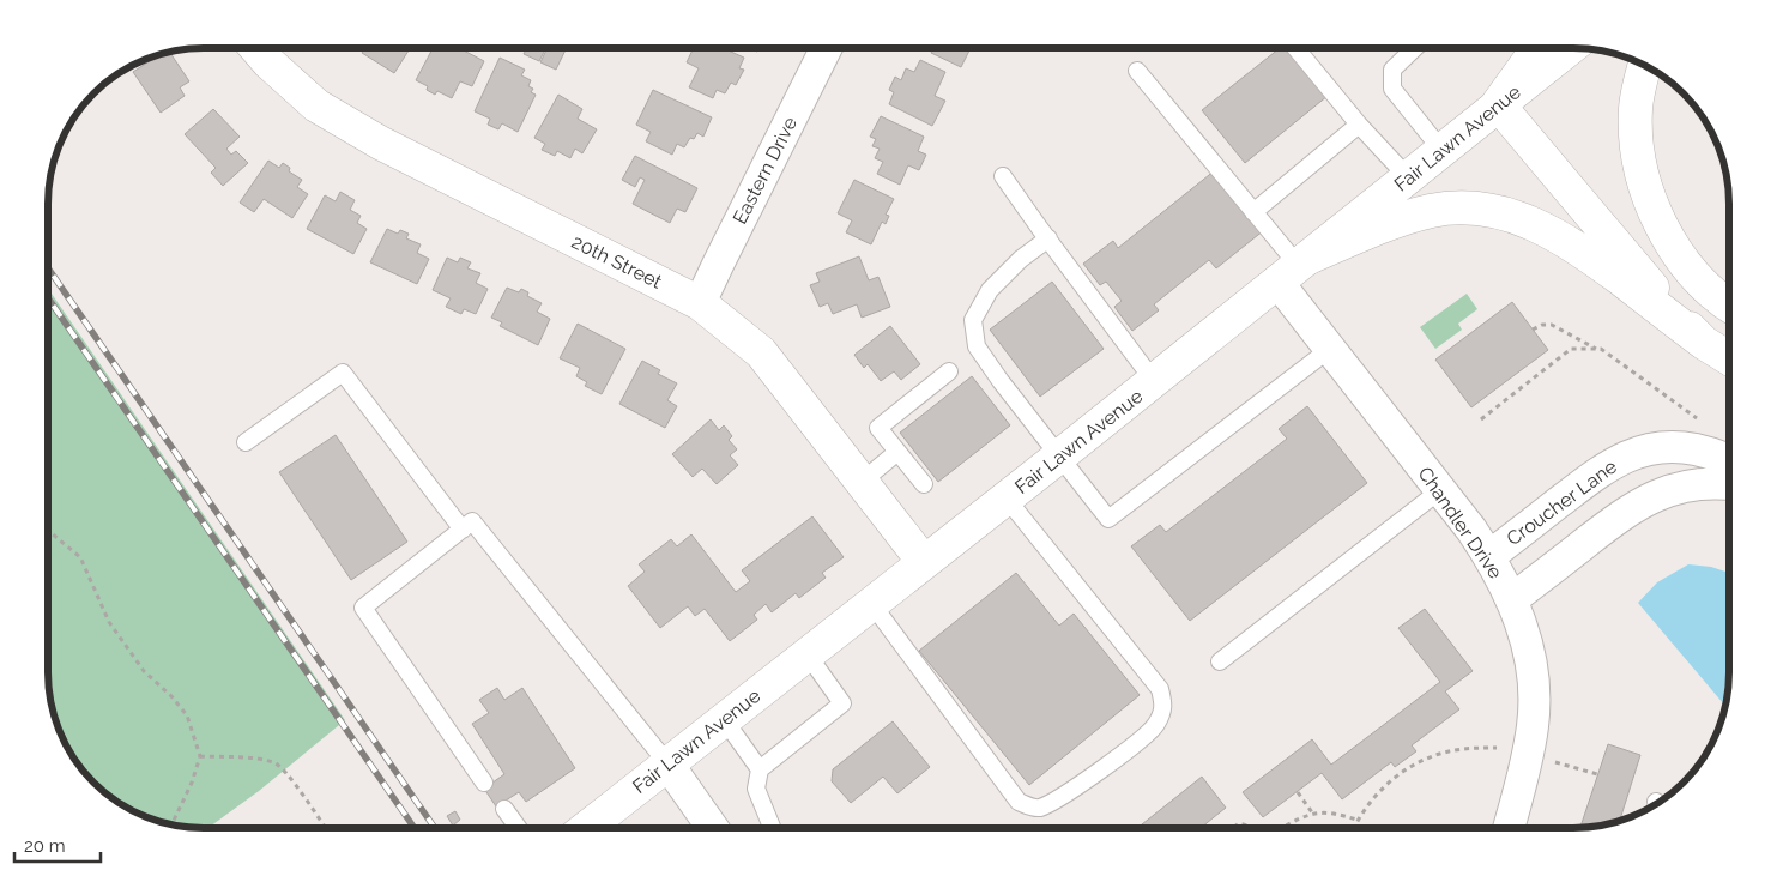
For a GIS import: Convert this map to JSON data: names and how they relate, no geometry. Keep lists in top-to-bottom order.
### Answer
{
  "streets": {
    "main road": ["Fair Lawn Avenue", "20th Street"],
    "street": ["Eastern Drive", "Croucher Lane", "Chandler Drive"]
  },
  "crossings": [
    ["Fair Lawn Avenue", "20th Street"],
    ["Fair Lawn Avenue", "Chandler Drive"],
    ["Eastern Drive", "20th Street"],
    ["Croucher Lane", "Chandler Drive"]
  ],
  "scale_bar": "20 m"
}
